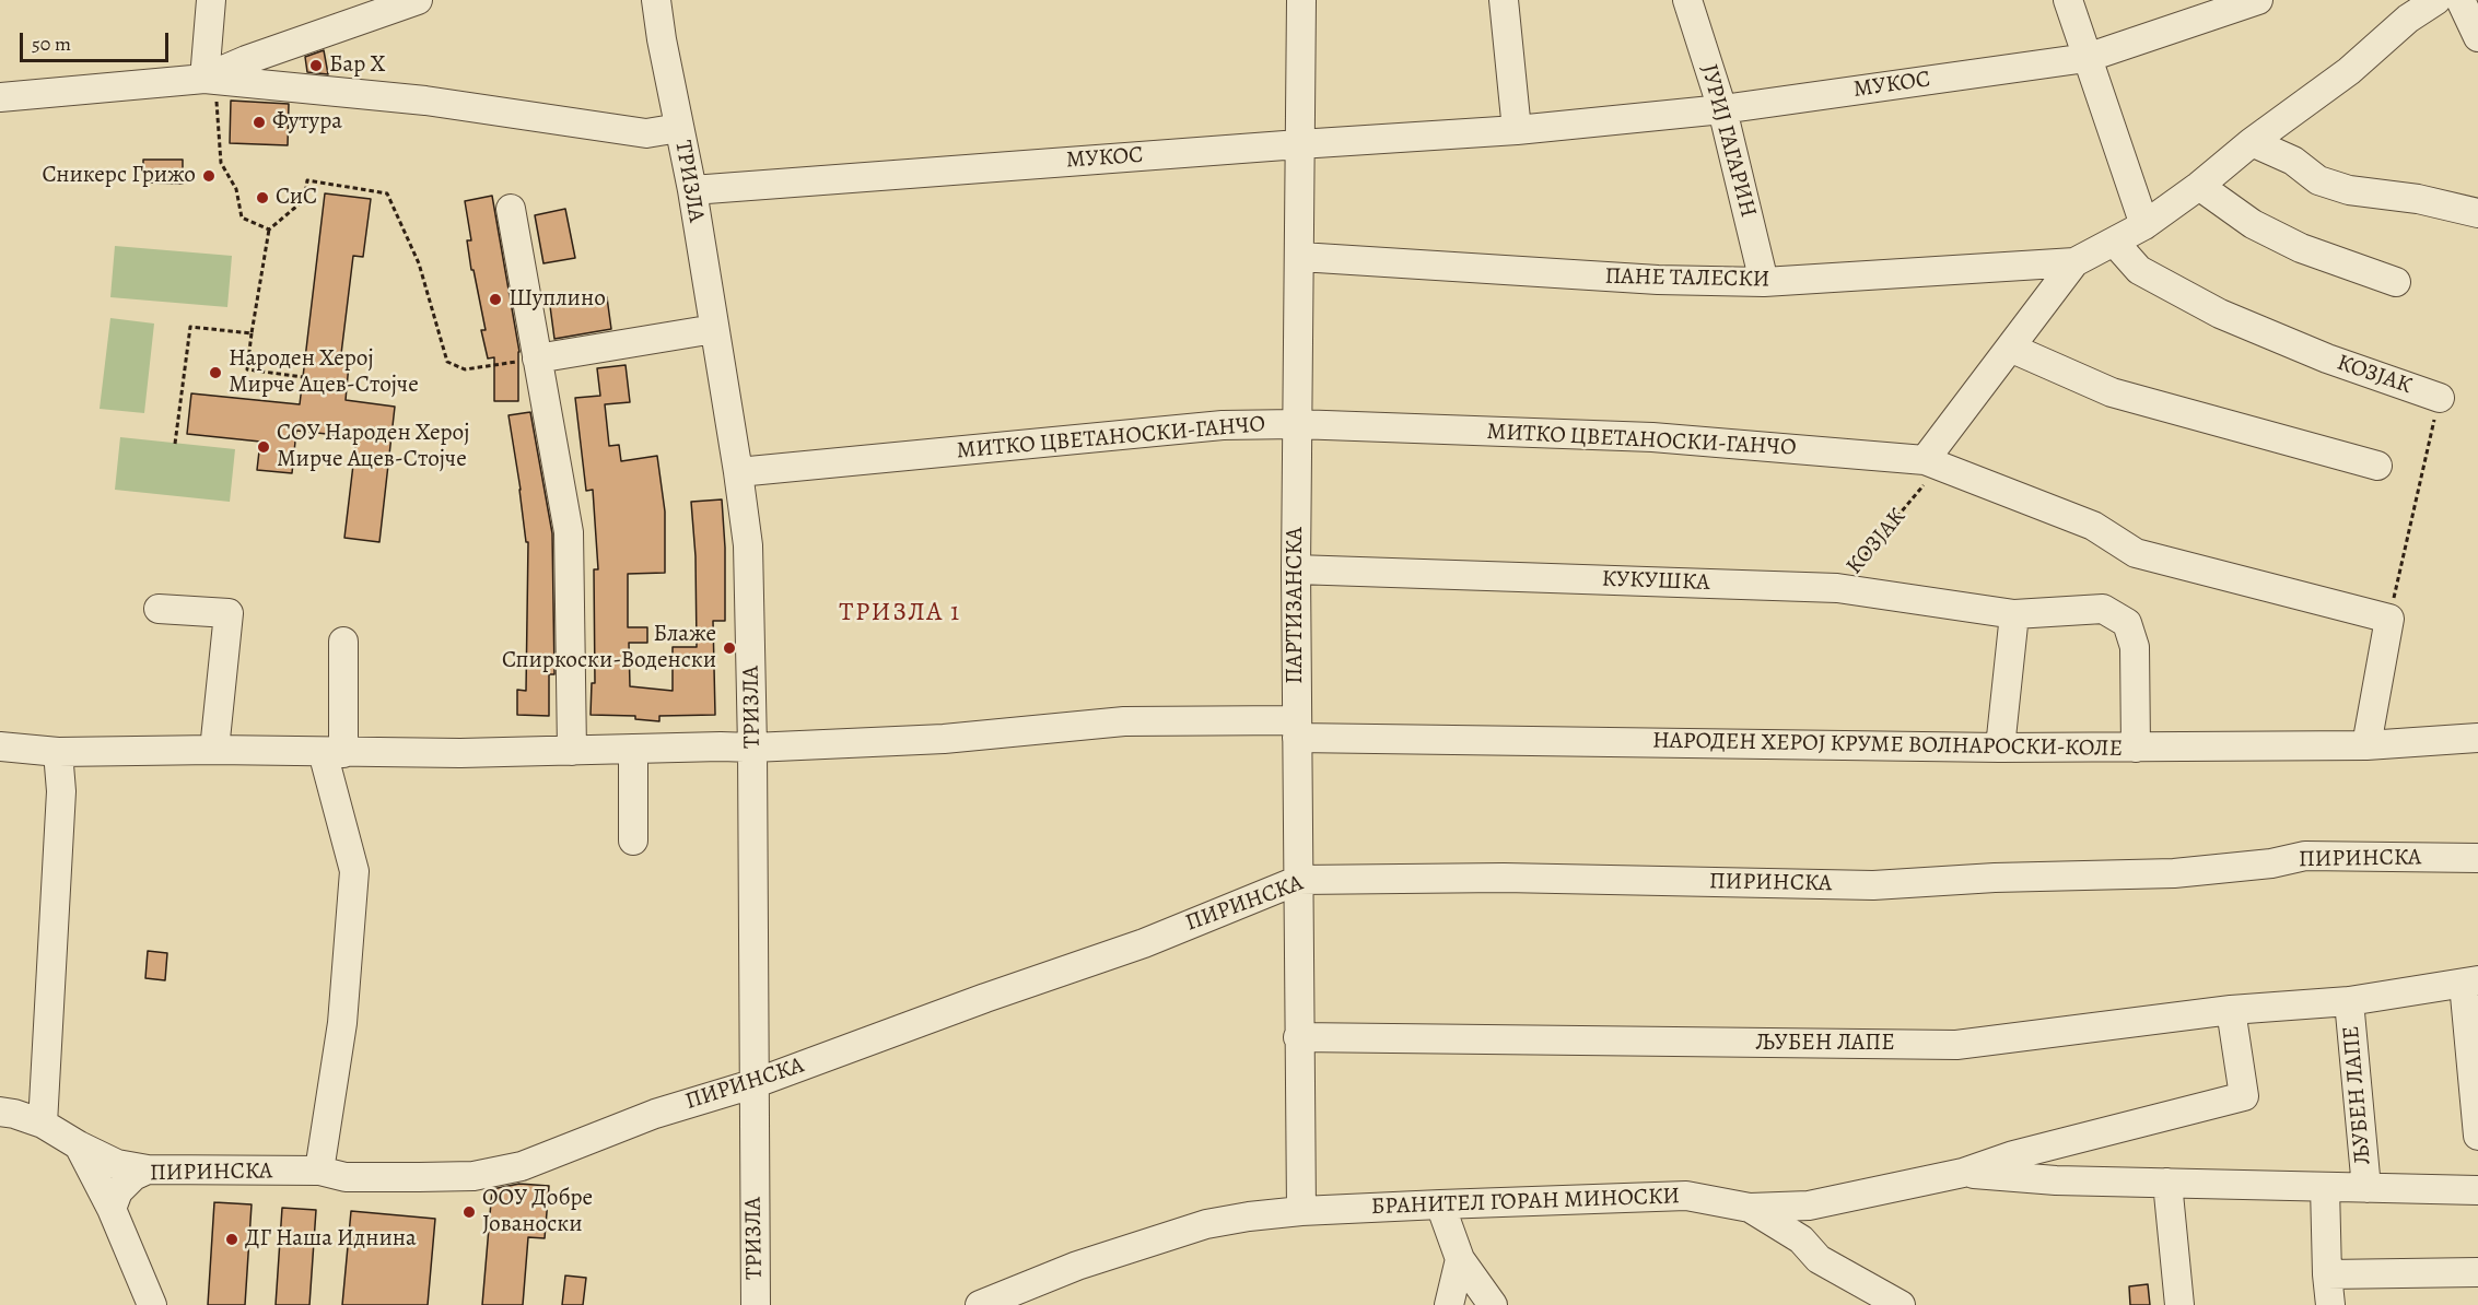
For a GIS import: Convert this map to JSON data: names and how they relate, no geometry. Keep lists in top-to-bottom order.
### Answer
{
  "streets": {
    "street": [
      "МУКОС",
      "ЈУРИЈ ГАГАРИН",
      "ТРИЗЛА",
      "ПАНЕ ТАЛЕСКИ",
      "КОЗЈАК",
      "МИТКО ЦВЕТАНОСКИ-ГАНЧО",
      "КУКУШКА",
      "ПАРТИЗАНСКА",
      "НАРОДЕН ХЕРОЈ КРУМЕ ВОЛНАРОСКИ-КОЛЕ",
      "ПИРИНСКА",
      "ЉУБЕН ЛАПЕ",
      "БРАНИТЕЛ ГОРАН МИНОСКИ"
    ]
  },
  "crossings": [
    ["МУКОС", "ЈУРИЈ ГАГАРИН"],
    ["МУКОС", "ТРИЗЛА"],
    ["МУКОС", "ПАРТИЗАНСКА"],
    ["ЈУРИЈ ГАГАРИН", "ПАНЕ ТАЛЕСКИ"],
    ["ТРИЗЛА", "МИТКО ЦВЕТАНОСКИ-ГАНЧО"],
    ["ТРИЗЛА", "НАРОДЕН ХЕРОЈ КРУМЕ ВОЛНАРОСКИ-КОЛЕ"],
    ["ТРИЗЛА", "ПИРИНСКА"],
    ["ПАНЕ ТАЛЕСКИ", "ПАРТИЗАНСКА"],
    ["КОЗЈАК", "МИТКО ЦВЕТАНОСКИ-ГАНЧО"],
    ["КОЗЈАК", "КУКУШКА"],
    ["МИТКО ЦВЕТАНОСКИ-ГАНЧО", "ПАРТИЗАНСКА"],
    ["КУКУШКА", "ПАРТИЗАНСКА"],
    ["КУКУШКА", "НАРОДЕН ХЕРОЈ КРУМЕ ВОЛНАРОСКИ-КОЛЕ"],
    ["ПАРТИЗАНСКА", "НАРОДЕН ХЕРОЈ КРУМЕ ВОЛНАРОСКИ-КОЛЕ"],
    ["ПАРТИЗАНСКА", "ПИРИНСКА"],
    ["ПАРТИЗАНСКА", "ЉУБЕН ЛАПЕ"],
    ["ПАРТИЗАНСКА", "БРАНИТЕЛ ГОРАН МИНОСКИ"],
    ["ЉУБЕН ЛАПЕ", "БРАНИТЕЛ ГОРАН МИНОСКИ"]
  ],
  "districts": ["ТРИЗЛА 1"],
  "places": [
    "Бар Х",
    "Футура",
    "Сникерс Грижо",
    "СиС",
    "Шуплино",
    "Народен Херој Мирче Ацев-Стојче",
    "СОУ Народен Херој Мирче Ацев-Стојче",
    "Блаже Спиркоски-Воденски",
    "ООУ Добре Јованоски",
    "ДГ Наша Иднина"
  ],
  "scale_bar": "50 m"
}
